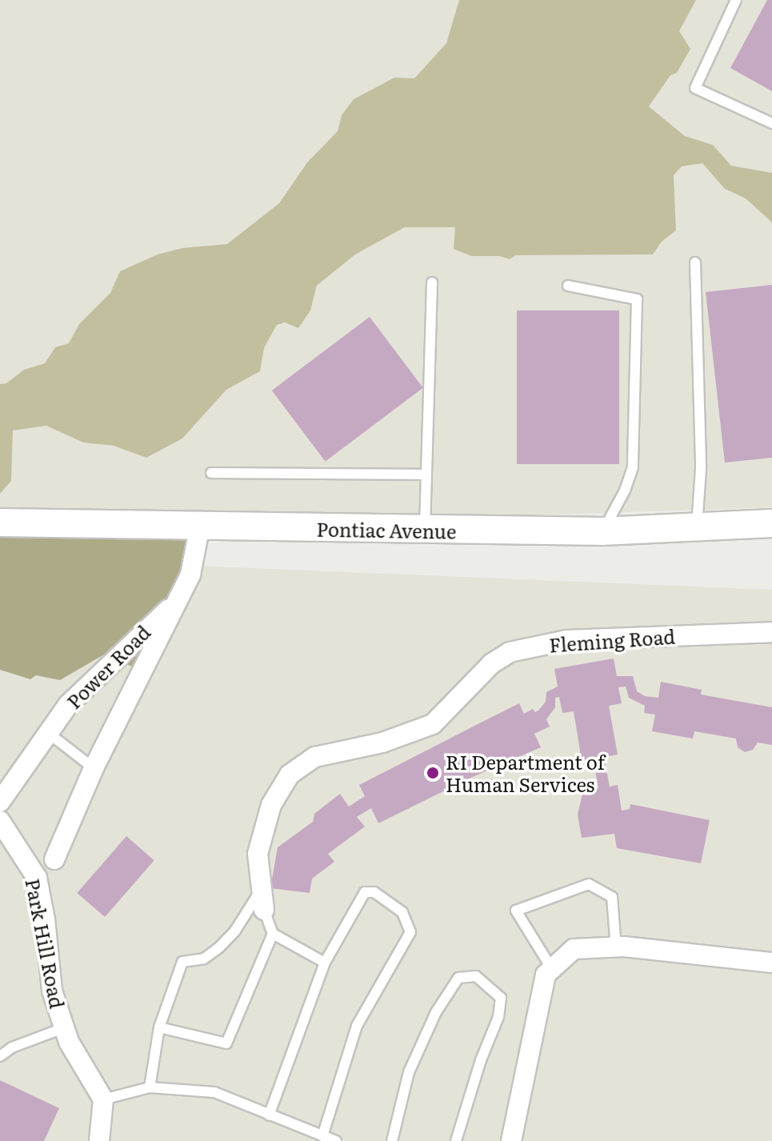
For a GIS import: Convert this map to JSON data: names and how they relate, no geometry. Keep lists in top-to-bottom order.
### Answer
{
  "streets": {
    "main road": ["Pontiac Avenue"],
    "street": ["Fleming Road", "Power Road", "Park Hill Road"]
  },
  "crossings": [
    ["Pontiac Avenue", "Power Road"],
    ["Power Road", "Park Hill Road"]
  ],
  "places": ["RI Department of Human Services"]
}
